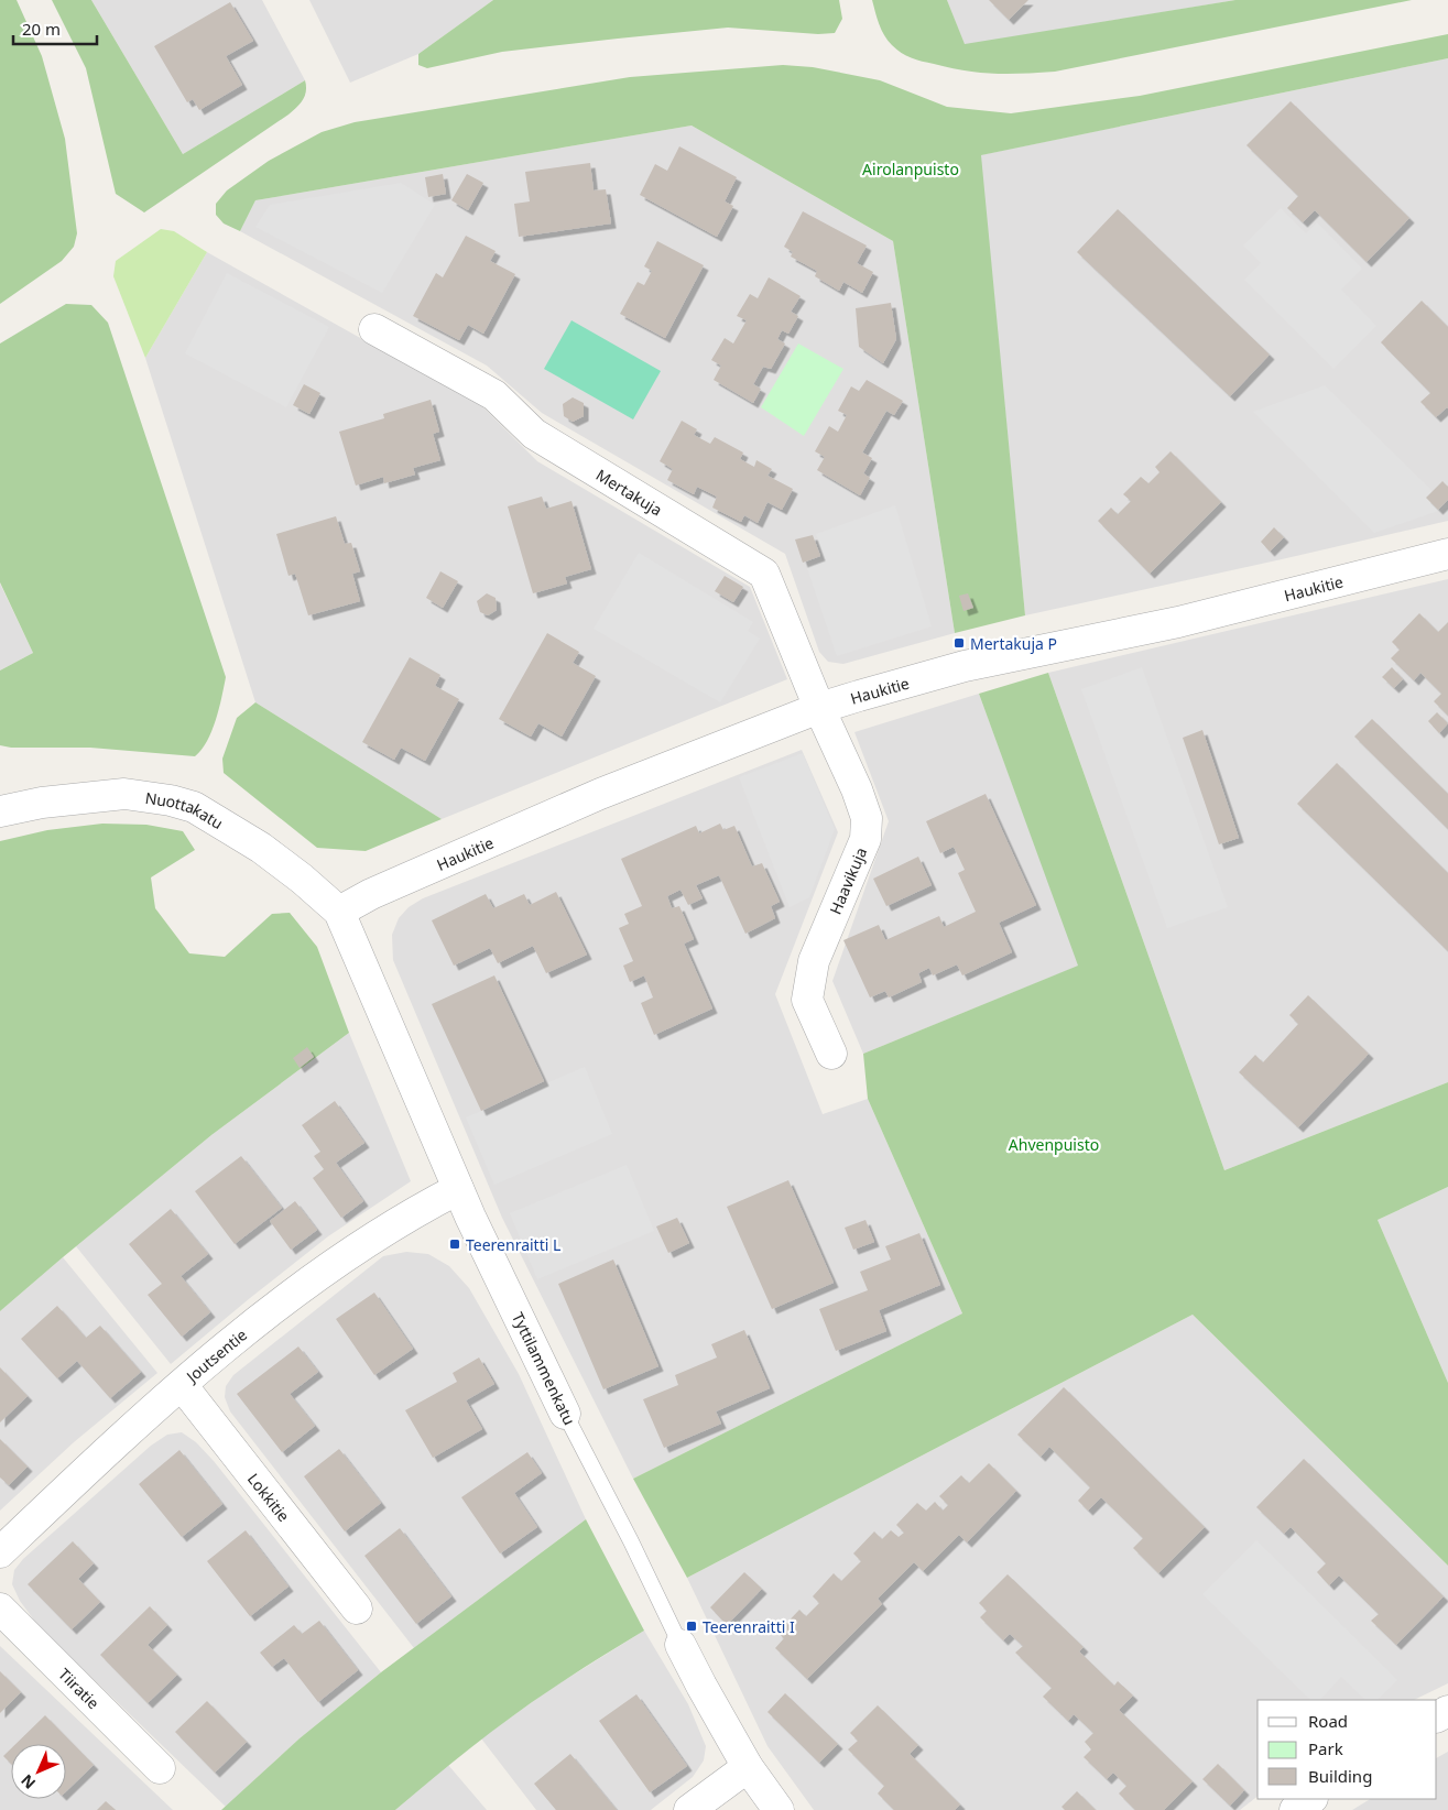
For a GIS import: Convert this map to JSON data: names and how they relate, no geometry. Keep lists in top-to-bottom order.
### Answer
{
  "streets": {
    "street": [
      "Mertakuja",
      "Haukitie",
      "Nuottakatu",
      "Haavikuja",
      "Joutsentie",
      "Tyttilammenkatu",
      "Lokkitie",
      "Tiiratie"
    ]
  },
  "crossings": [
    ["Mertakuja", "Haukitie"],
    ["Mertakuja", "Haavikuja"],
    ["Haukitie", "Nuottakatu"],
    ["Haukitie", "Haavikuja"],
    ["Haukitie", "Tyttilammenkatu"],
    ["Nuottakatu", "Tyttilammenkatu"],
    ["Joutsentie", "Tyttilammenkatu"],
    ["Joutsentie", "Lokkitie"]
  ],
  "parks": ["Airolanpuisto", "Ahvenpuisto"],
  "places": {
    "transit": ["Mertakuja P", "Teerenraitti L", "Teerenraitti I"]
  },
  "legend": ["Road", "Park", "Building"],
  "scale_bar": "20 m",
  "north": "bottom left"
}
